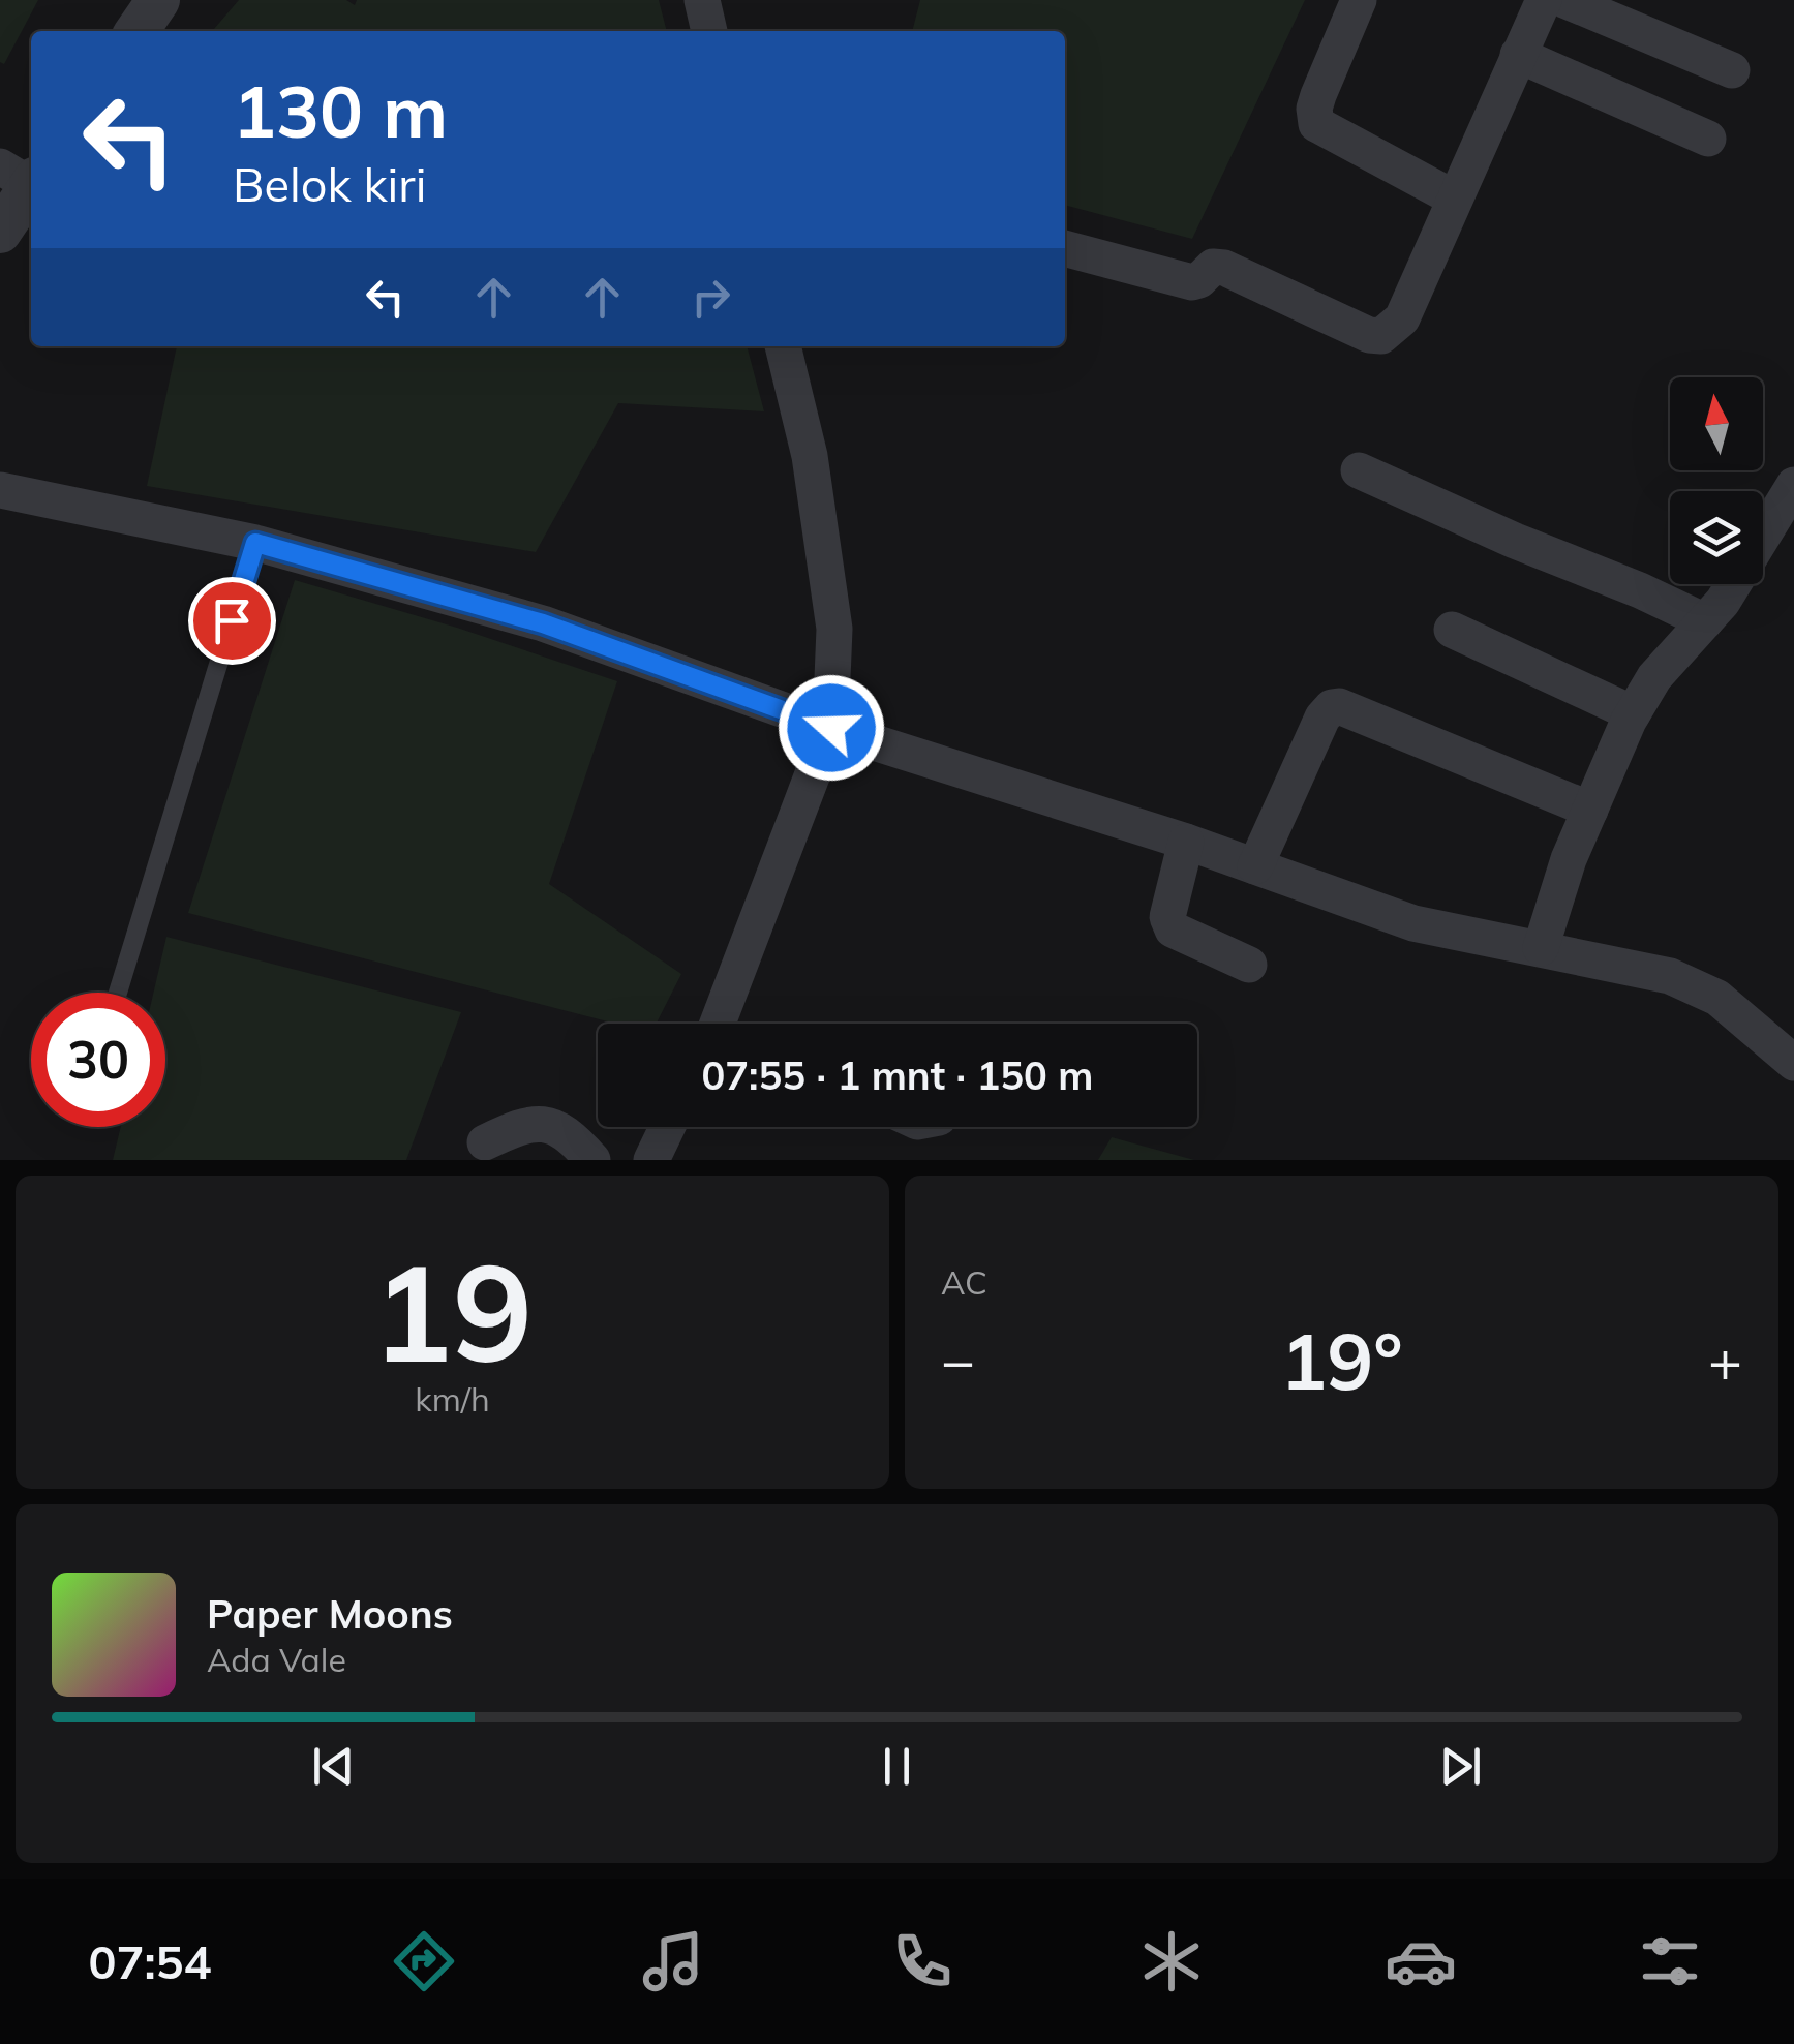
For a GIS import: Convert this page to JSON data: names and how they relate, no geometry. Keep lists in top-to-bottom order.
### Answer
{
  "north": "top",
  "page": {
    "turn": ["130 m", "Belok kiri"],
    "limit": "30",
    "trip": "07:55 · 1 mnt · 150 m",
    "tile": [
      ["19", "km/h"],
      "AC"
    ],
    "heat": ["−", "19°", "+"],
    "song": ["Paper Moons", "Ada Vale"],
    "tabs": "07:54"
  }
}
